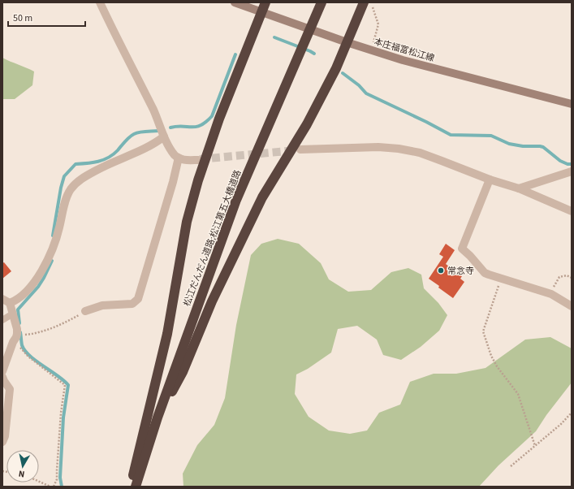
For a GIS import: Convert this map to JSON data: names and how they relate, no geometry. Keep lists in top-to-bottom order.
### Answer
{
  "streets": {
    "highway": ["松江だんだん道路;松江第五大橋道路"],
    "main road": ["本庄福富松江線"]
  },
  "places": ["常念寺"],
  "scale_bar": "50 m",
  "north": "bottom"
}
